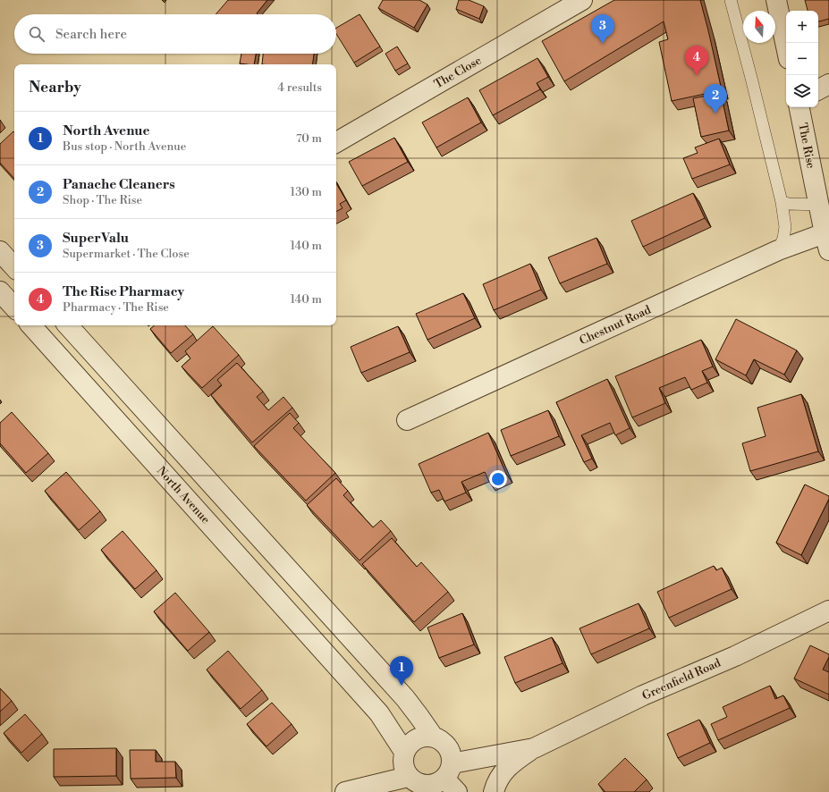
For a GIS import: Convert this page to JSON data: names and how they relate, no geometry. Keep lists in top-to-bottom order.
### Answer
{
  "streets": {
    "street": [
      "The Close",
      "The Rise",
      "Chestnut Road",
      "North Avenue",
      "Greenfield Road"
    ]
  },
  "crossings": [
    ["The Rise", "Chestnut Road"],
    ["North Avenue", "Greenfield Road"]
  ],
  "north": "top",
  "page": {
    "map_buttons": ["+", "−"],
    "pins": [
      "3",
      "4",
      "2",
      "1"
    ],
    "search": "Search here",
    "heading": ["Nearby", "4 results"],
    "list": [
      {
        "mark": "1",
        "name": "North Avenue",
        "note": "Bus stop · North Avenue",
        "value": "70 m"
      },
      {
        "mark": "2",
        "name": "Panache Cleaners",
        "note": "Shop · The Rise",
        "value": "130 m"
      },
      {
        "mark": "3",
        "name": "SuperValu",
        "note": "Supermarket · The Close",
        "value": "140 m"
      },
      {
        "mark": "4",
        "name": "The Rise Pharmacy",
        "note": "Pharmacy · The Rise",
        "value": "140 m"
      }
    ]
  }
}
